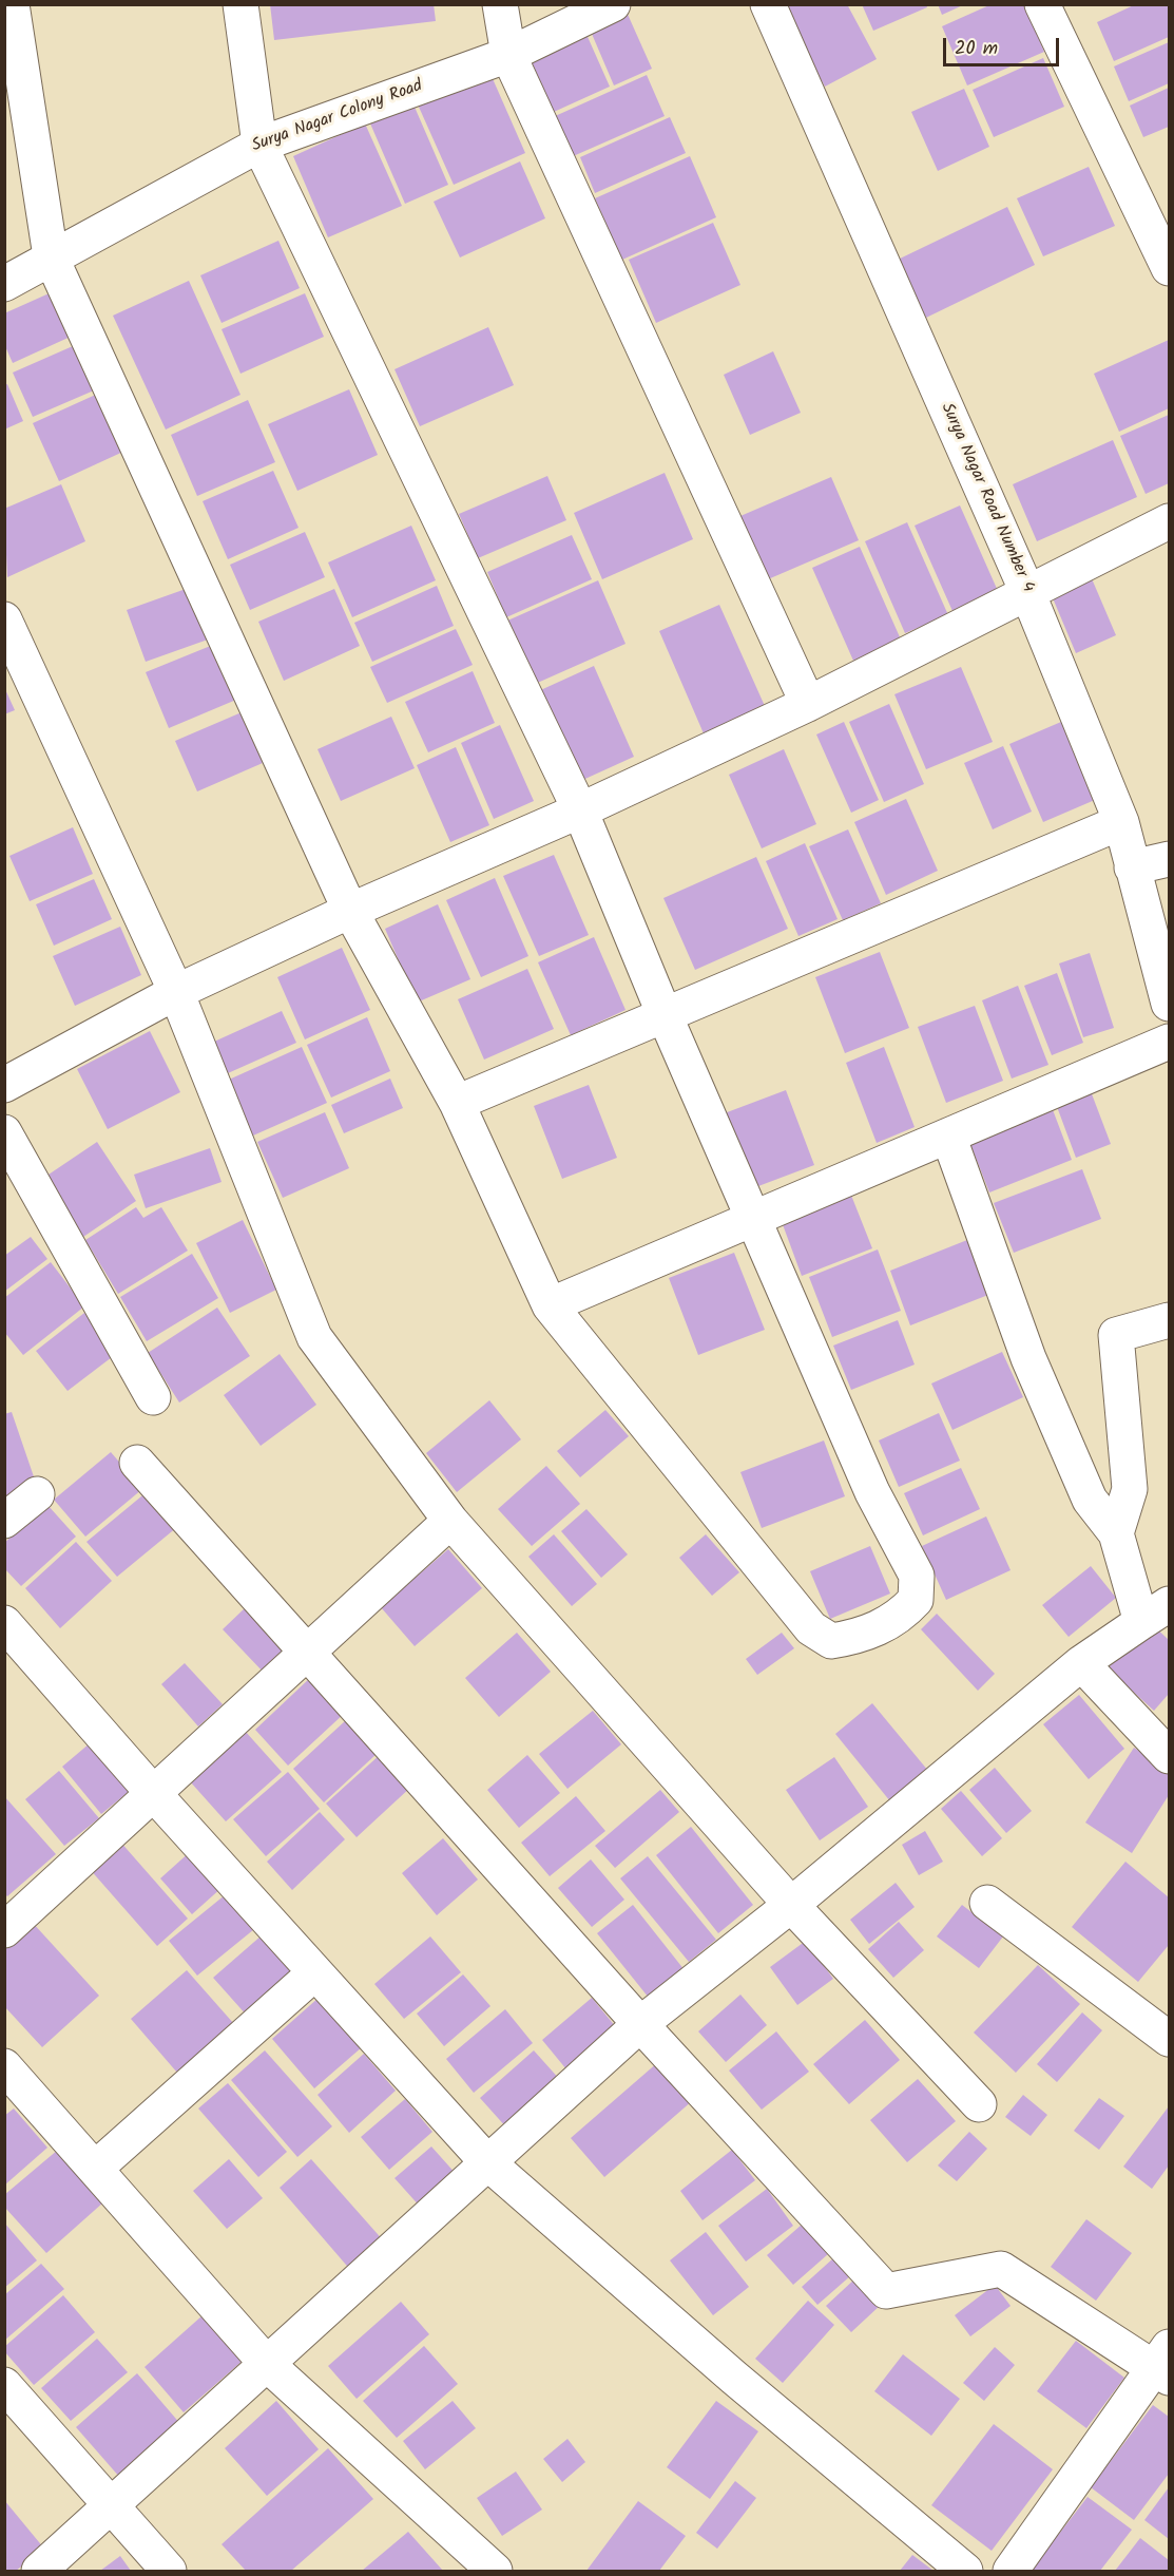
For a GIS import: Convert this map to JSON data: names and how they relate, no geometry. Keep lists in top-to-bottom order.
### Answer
{
  "streets": {
    "street": ["Surya Nagar Colony Road", "Surya Nagar Road Number 4"]
  },
  "scale_bar": "20 m"
}
